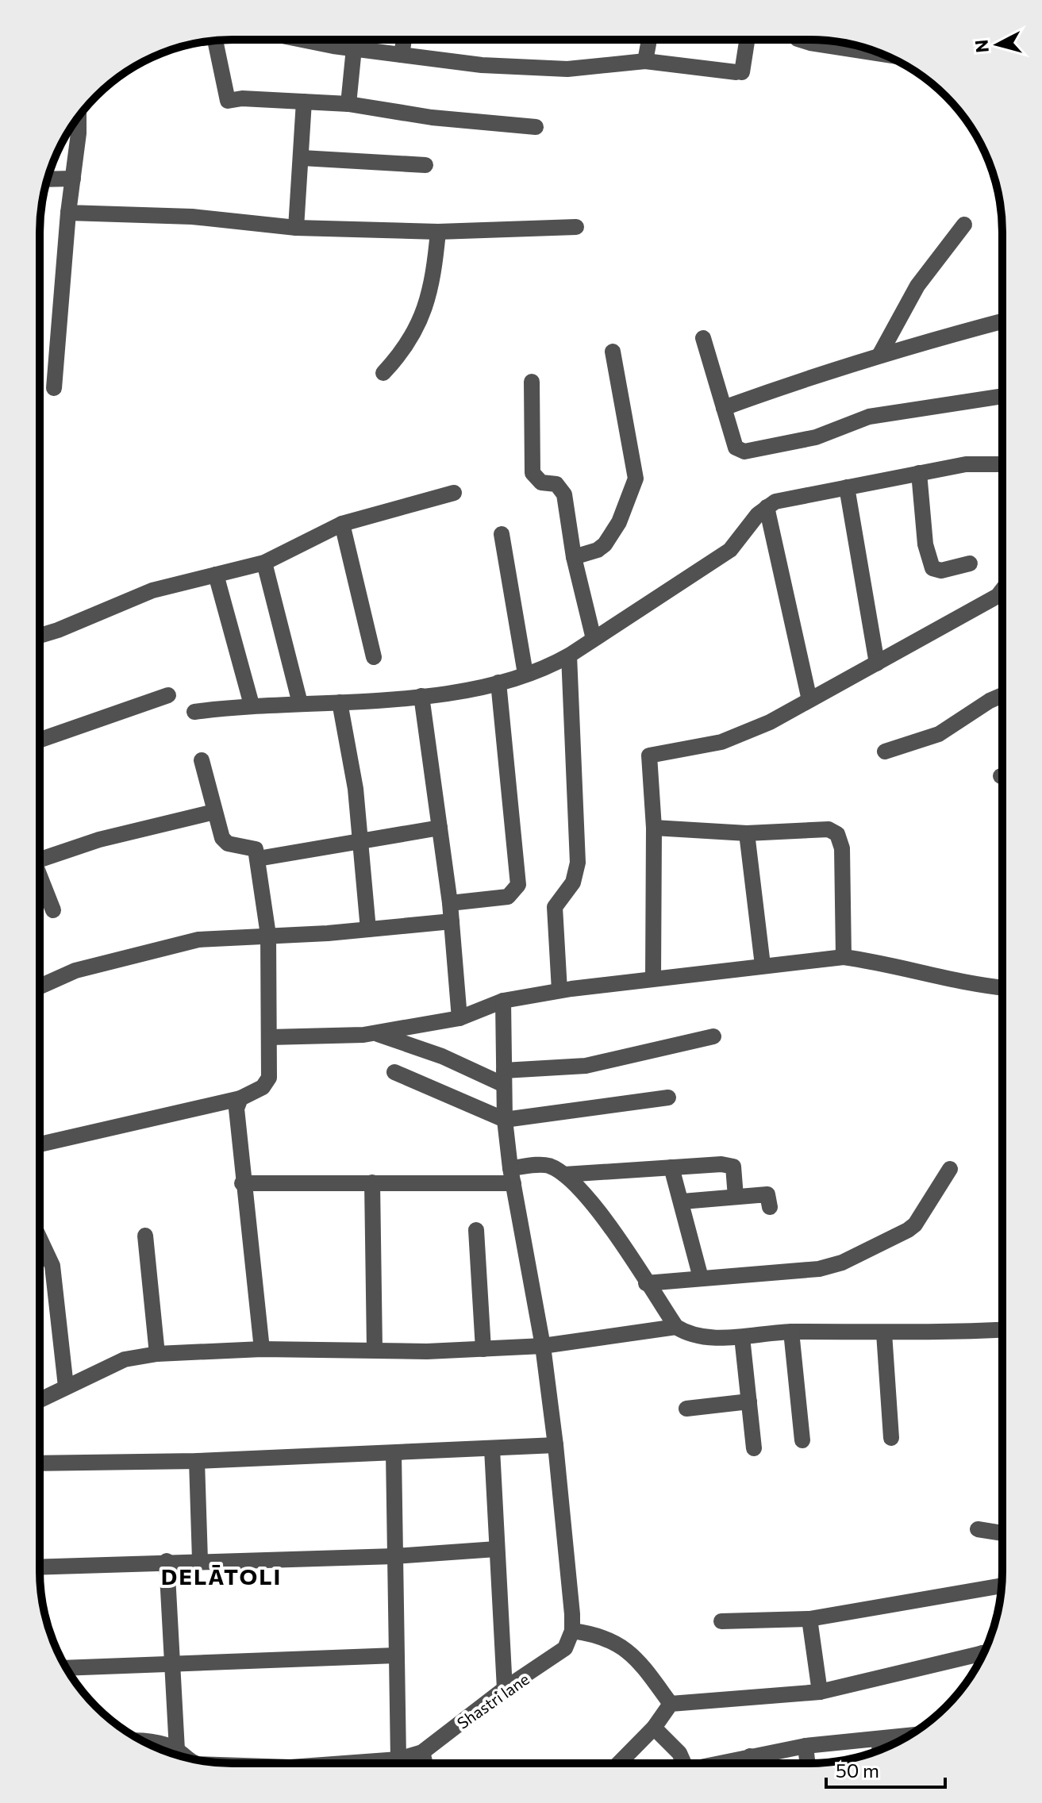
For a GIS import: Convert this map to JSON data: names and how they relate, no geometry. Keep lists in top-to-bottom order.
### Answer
{
  "streets": {
    "street": ["Shastri lane"]
  },
  "districts": ["DELĀTOLI"],
  "scale_bar": "50 m",
  "north": "left"
}
